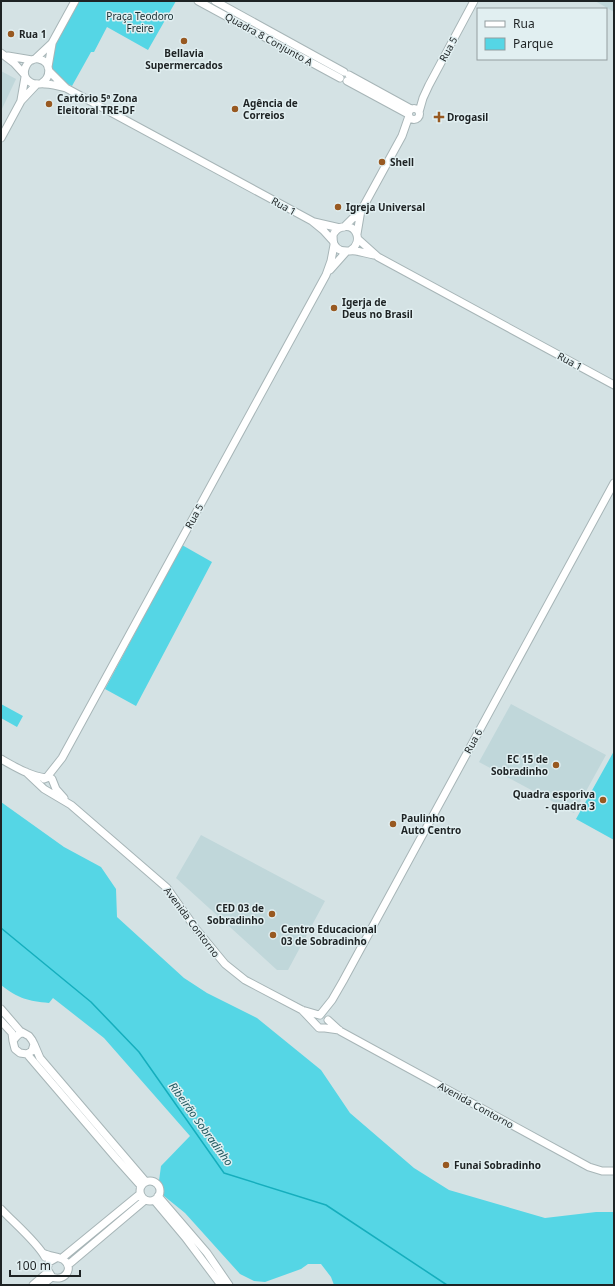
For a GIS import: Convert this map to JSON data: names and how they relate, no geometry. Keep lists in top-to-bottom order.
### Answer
{
  "streets": {
    "street": [
      "Quadra 8 Conjunto A",
      "Rua 5",
      "Rua 1",
      "Rua 6",
      "Avenida Contorno"
    ]
  },
  "crossings": [
    ["Quadra 8 Conjunto A", "Rua 5"],
    ["Rua 5", "Avenida Contorno"],
    ["Rua 6", "Avenida Contorno"]
  ],
  "water": ["Ribeirão Sobradinho"],
  "parks": ["Praça Teodoro Freire"],
  "places": {
    "other": [
      "Rua 1",
      "Bellavia Supermercados",
      "Cartório 5ª Zona Eleitoral TRE-DF",
      "Agência de Correios",
      "Shell",
      "Igreja Universal",
      "Igerja de Deus no Brasil",
      "EC 15 de Sobradinho",
      "Quadra esporiva - quadra 3",
      "Paulinho Auto Centro",
      "CED 03 de Sobradinho",
      "Centro Educacional 03 de Sobradinho",
      "Funai Sobradinho"
    ],
    "health": ["Drogasil"]
  },
  "legend": ["Rua", "Parque"],
  "scale_bar": "100 m"
}
